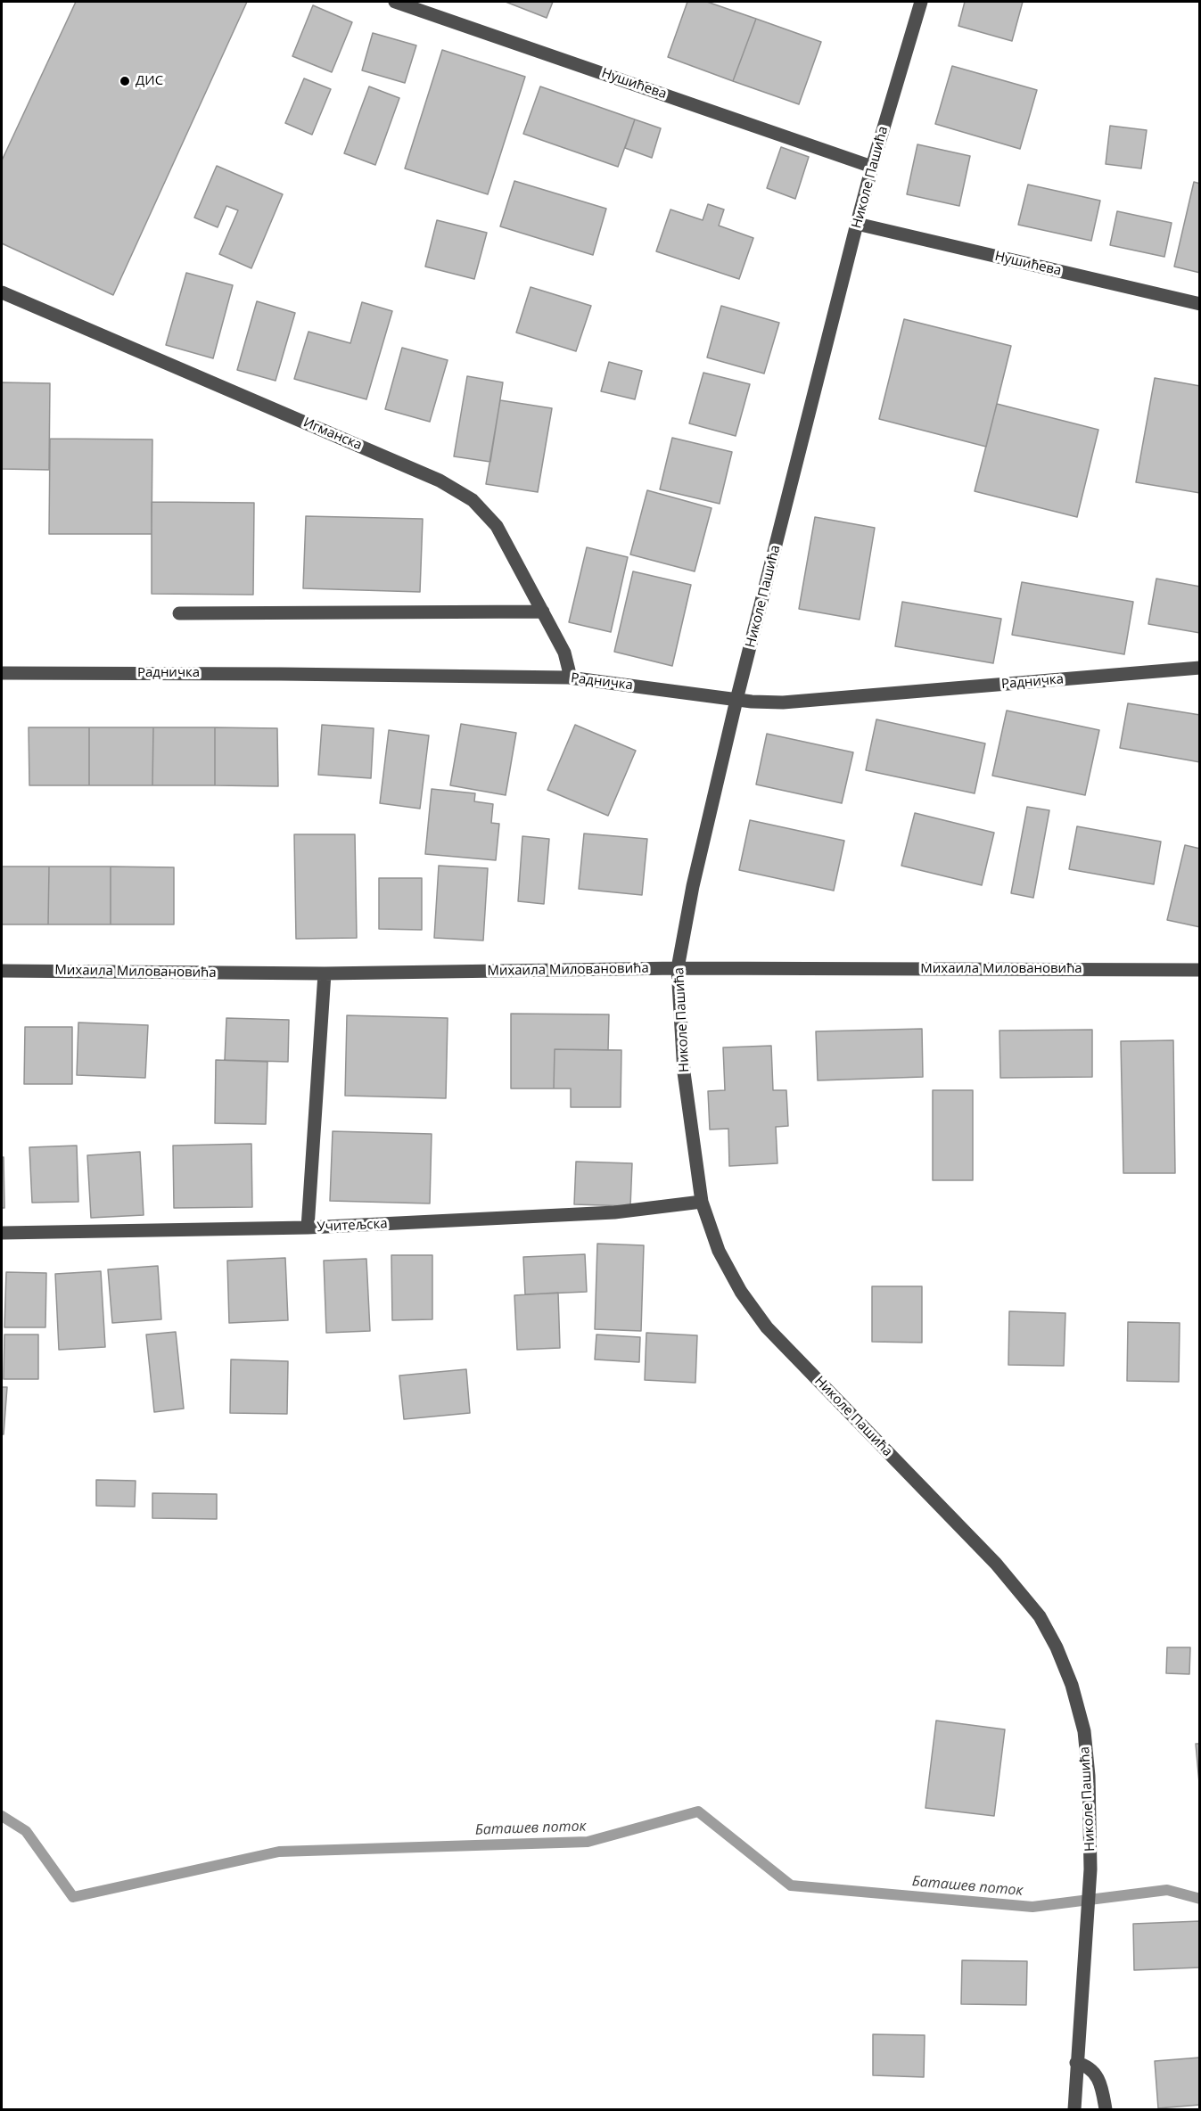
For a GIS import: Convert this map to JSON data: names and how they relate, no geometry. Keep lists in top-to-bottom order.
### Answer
{
  "streets": {
    "street": [
      "Нушићева",
      "Николе Пашића",
      "Игманска",
      "Радничка",
      "Михаила Миловановића",
      "Учитељска"
    ]
  },
  "crossings": [
    ["Нушићева", "Николе Пашића"],
    ["Николе Пашића", "Радничка"],
    ["Николе Пашића", "Михаила Миловановића"],
    ["Николе Пашића", "Учитељска"],
    ["Игманска", "Радничка"]
  ],
  "water": ["Баташев поток"],
  "places": ["ДИС"]
}
